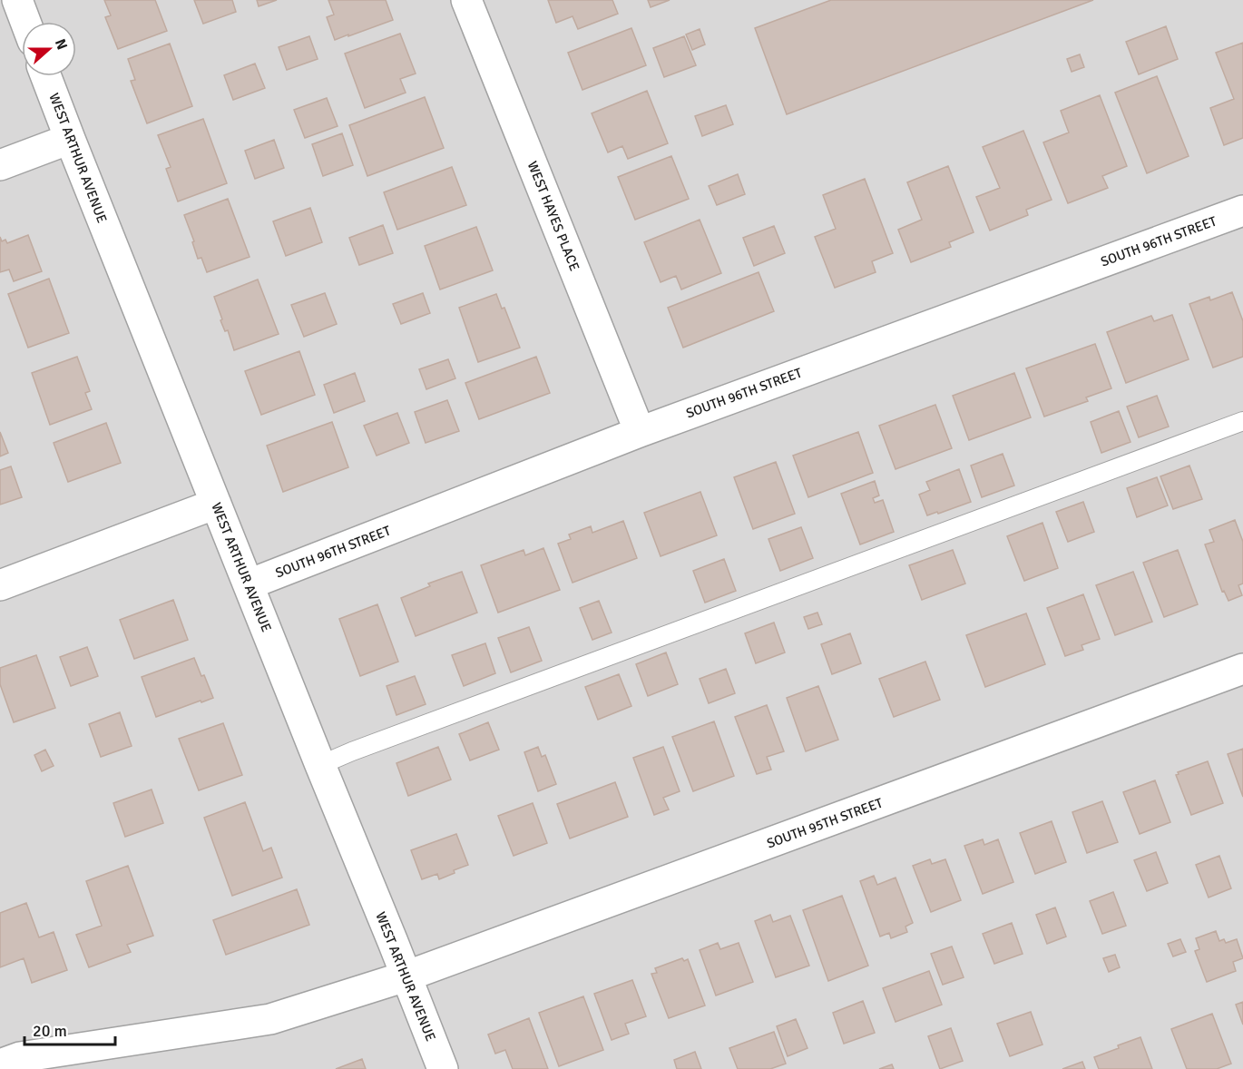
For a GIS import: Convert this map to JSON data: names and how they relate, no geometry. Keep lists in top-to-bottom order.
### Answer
{
  "streets": {
    "street": [
      "WEST ARTHUR AVENUE",
      "WEST HAYES PLACE",
      "SOUTH 96TH STREET",
      "SOUTH 95TH STREET"
    ]
  },
  "crossings": [
    ["WEST ARTHUR AVENUE", "SOUTH 96TH STREET"],
    ["WEST ARTHUR AVENUE", "SOUTH 95TH STREET"],
    ["WEST HAYES PLACE", "SOUTH 96TH STREET"]
  ],
  "scale_bar": "20 m",
  "north": "right"
}
